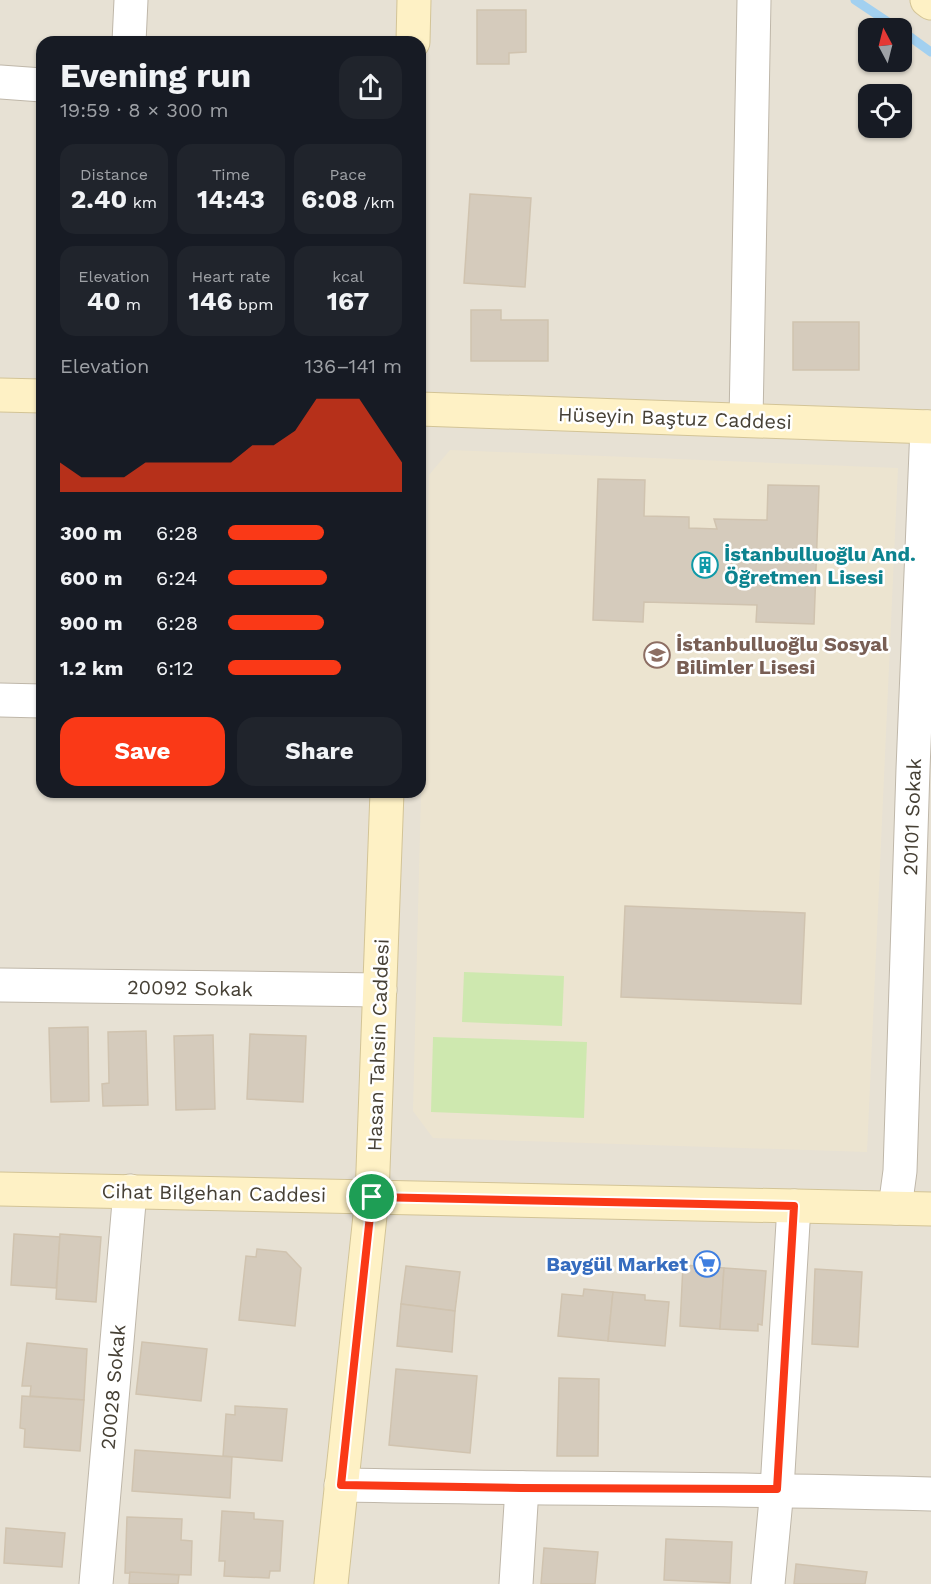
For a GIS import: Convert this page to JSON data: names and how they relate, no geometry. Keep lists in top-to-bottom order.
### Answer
{
  "streets": {
    "main road": ["Hüseyin Baştuz Caddesi", "Hasan Tahsin Caddesi", "Cihat Bilgehan Caddesi"],
    "street": ["20101 Sokak", "20092 Sokak", "20028 Sokak"]
  },
  "crossings": [
    ["Hüseyin Baştuz Caddesi", "20101 Sokak"],
    ["20101 Sokak", "Cihat Bilgehan Caddesi"],
    ["20092 Sokak", "Hasan Tahsin Caddesi"],
    ["Hasan Tahsin Caddesi", "Cihat Bilgehan Caddesi"],
    ["Cihat Bilgehan Caddesi", "20028 Sokak"]
  ],
  "places": {
    "building": ["İstanbulluoğlu And. Öğretmen Lisesi"],
    "school or university": ["İstanbulluoğlu Sosyal Bilimler Lisesi"],
    "supermarket": ["Baygül Market"]
  },
  "north": "top",
  "page": {
    "heading": ["Evening run", "19:59 · 8 × 300 m"],
    "stats": [
      ["Distance", "2.40 km"],
      ["Time", "14:43"],
      ["Pace", "6:08 /km"],
      ["Elevation", "40 m"],
      ["Heart rate", "146 bpm"],
      ["kcal", "167"]
    ],
    "chart": ["Elevation", "136–141 m"],
    "list": [
      {
        "name": "300 m",
        "note": "6:28"
      },
      {
        "name": "600 m",
        "note": "6:24"
      },
      {
        "name": "900 m",
        "note": "6:28"
      },
      {
        "name": "1.2 km",
        "note": "6:12"
      }
    ],
    "buttons": ["Save", "Share"]
  }
}
